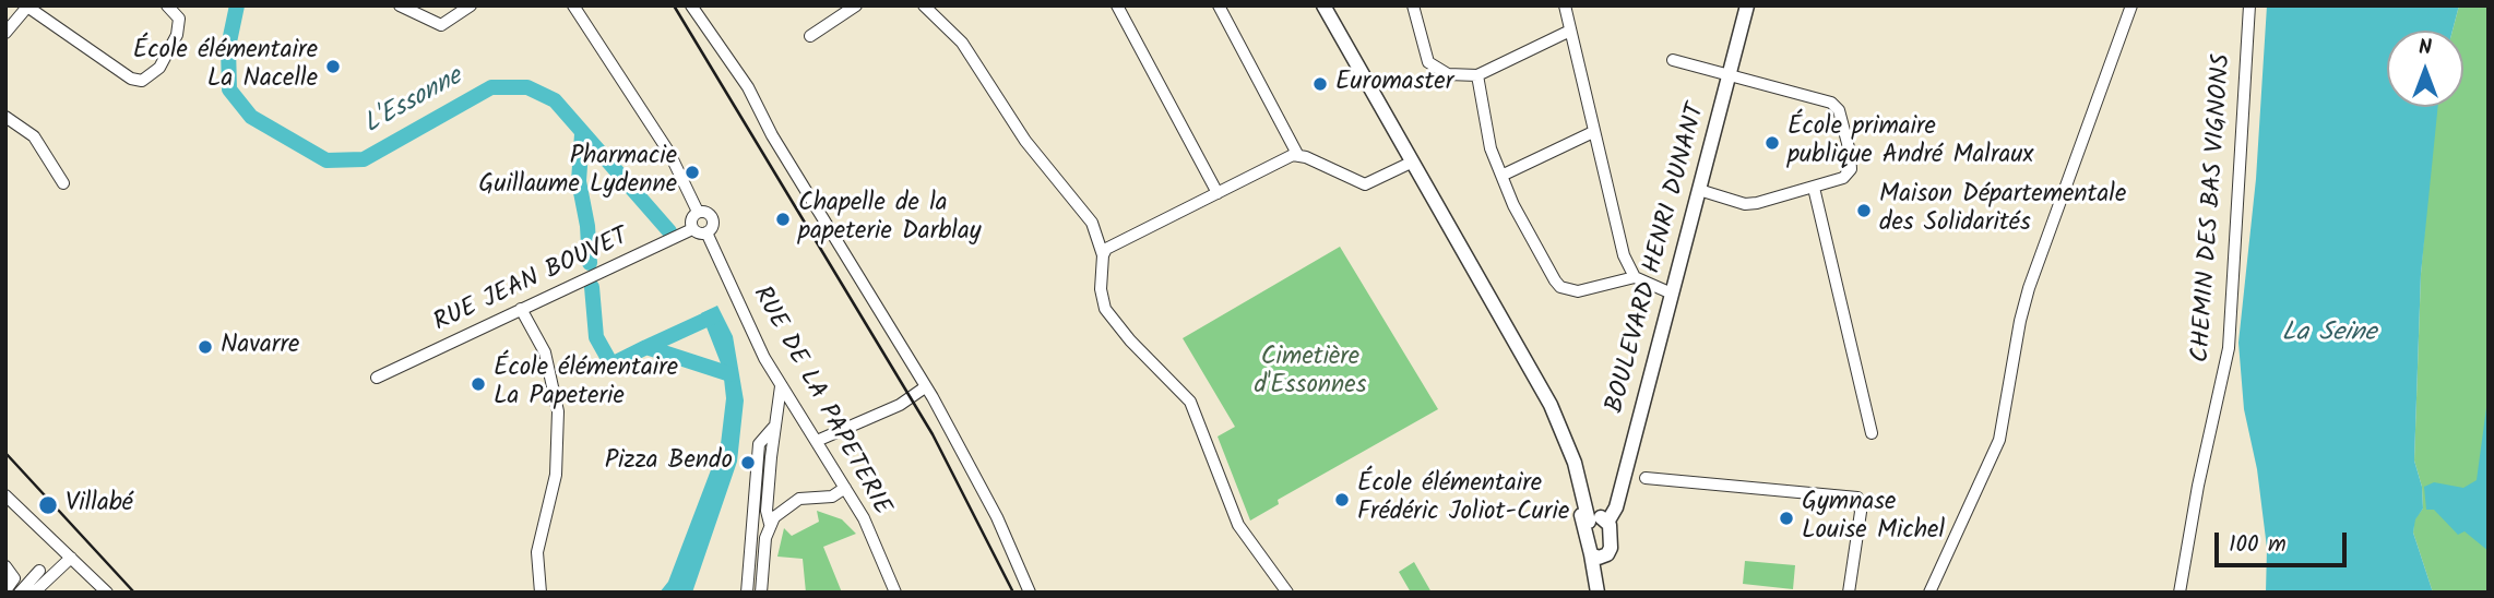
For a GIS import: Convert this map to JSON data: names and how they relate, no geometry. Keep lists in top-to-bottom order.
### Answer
{
  "streets": {
    "main road": ["BOULEVARD HENRI DUNANT"],
    "street": ["CHEMIN DES BAS VIGNONS", "RUE JEAN BOUVET", "RUE DE LA PAPETERIE"]
  },
  "water": ["L'Essonne", "La Seine"],
  "parks": ["Cimetière d'Essonnes"],
  "places": [
    "École élémentaire La Nacelle",
    "Euromaster",
    "École primaire publique André Malraux",
    "Pharmacie Guillaume Lydenne",
    "Maison Départementale des Solidarités",
    "Chapelle de la papeterie Darblay",
    "Navarre",
    "École élémentaire La Papeterie",
    "Pizza Bendo",
    "École élémentaire Frédéric Joliot-Curie",
    "Villabé",
    "Gymnase Louise Michel"
  ],
  "scale_bar": "100 m",
  "north": "top"
}
